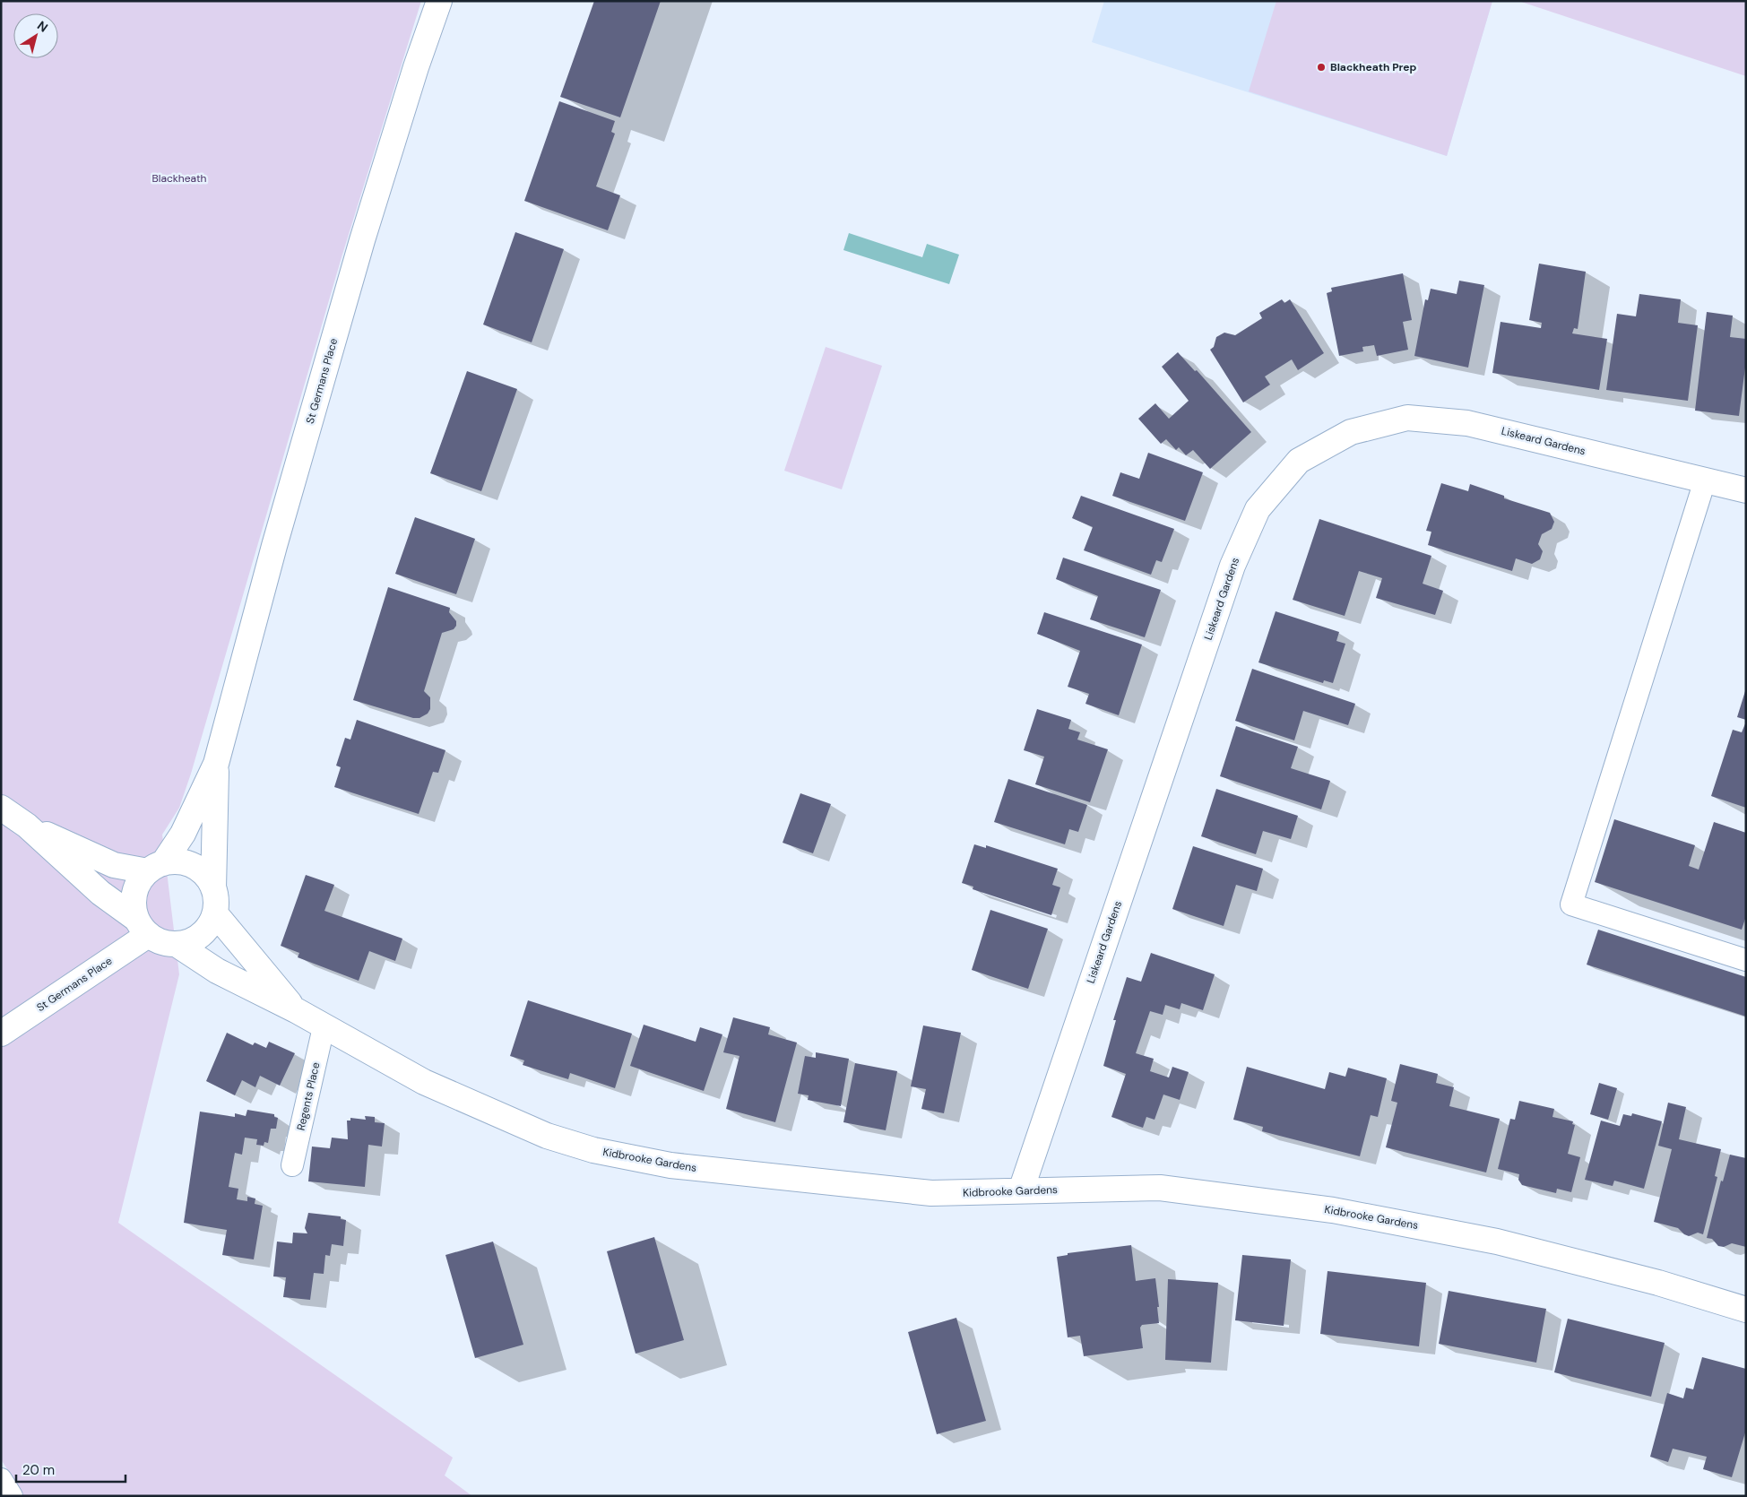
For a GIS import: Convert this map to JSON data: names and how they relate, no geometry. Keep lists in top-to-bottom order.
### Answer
{
  "streets": {
    "street": ["St Germans Place", "Liskeard Gardens", "Kidbrooke Gardens"],
    "lane": ["Regents Place"]
  },
  "crossings": [
    ["Liskeard Gardens", "Kidbrooke Gardens"],
    ["Regents Place", "Kidbrooke Gardens"]
  ],
  "parks": ["Blackheath"],
  "places": ["Blackheath Prep"],
  "scale_bar": "20 m",
  "north": "top right"
}
